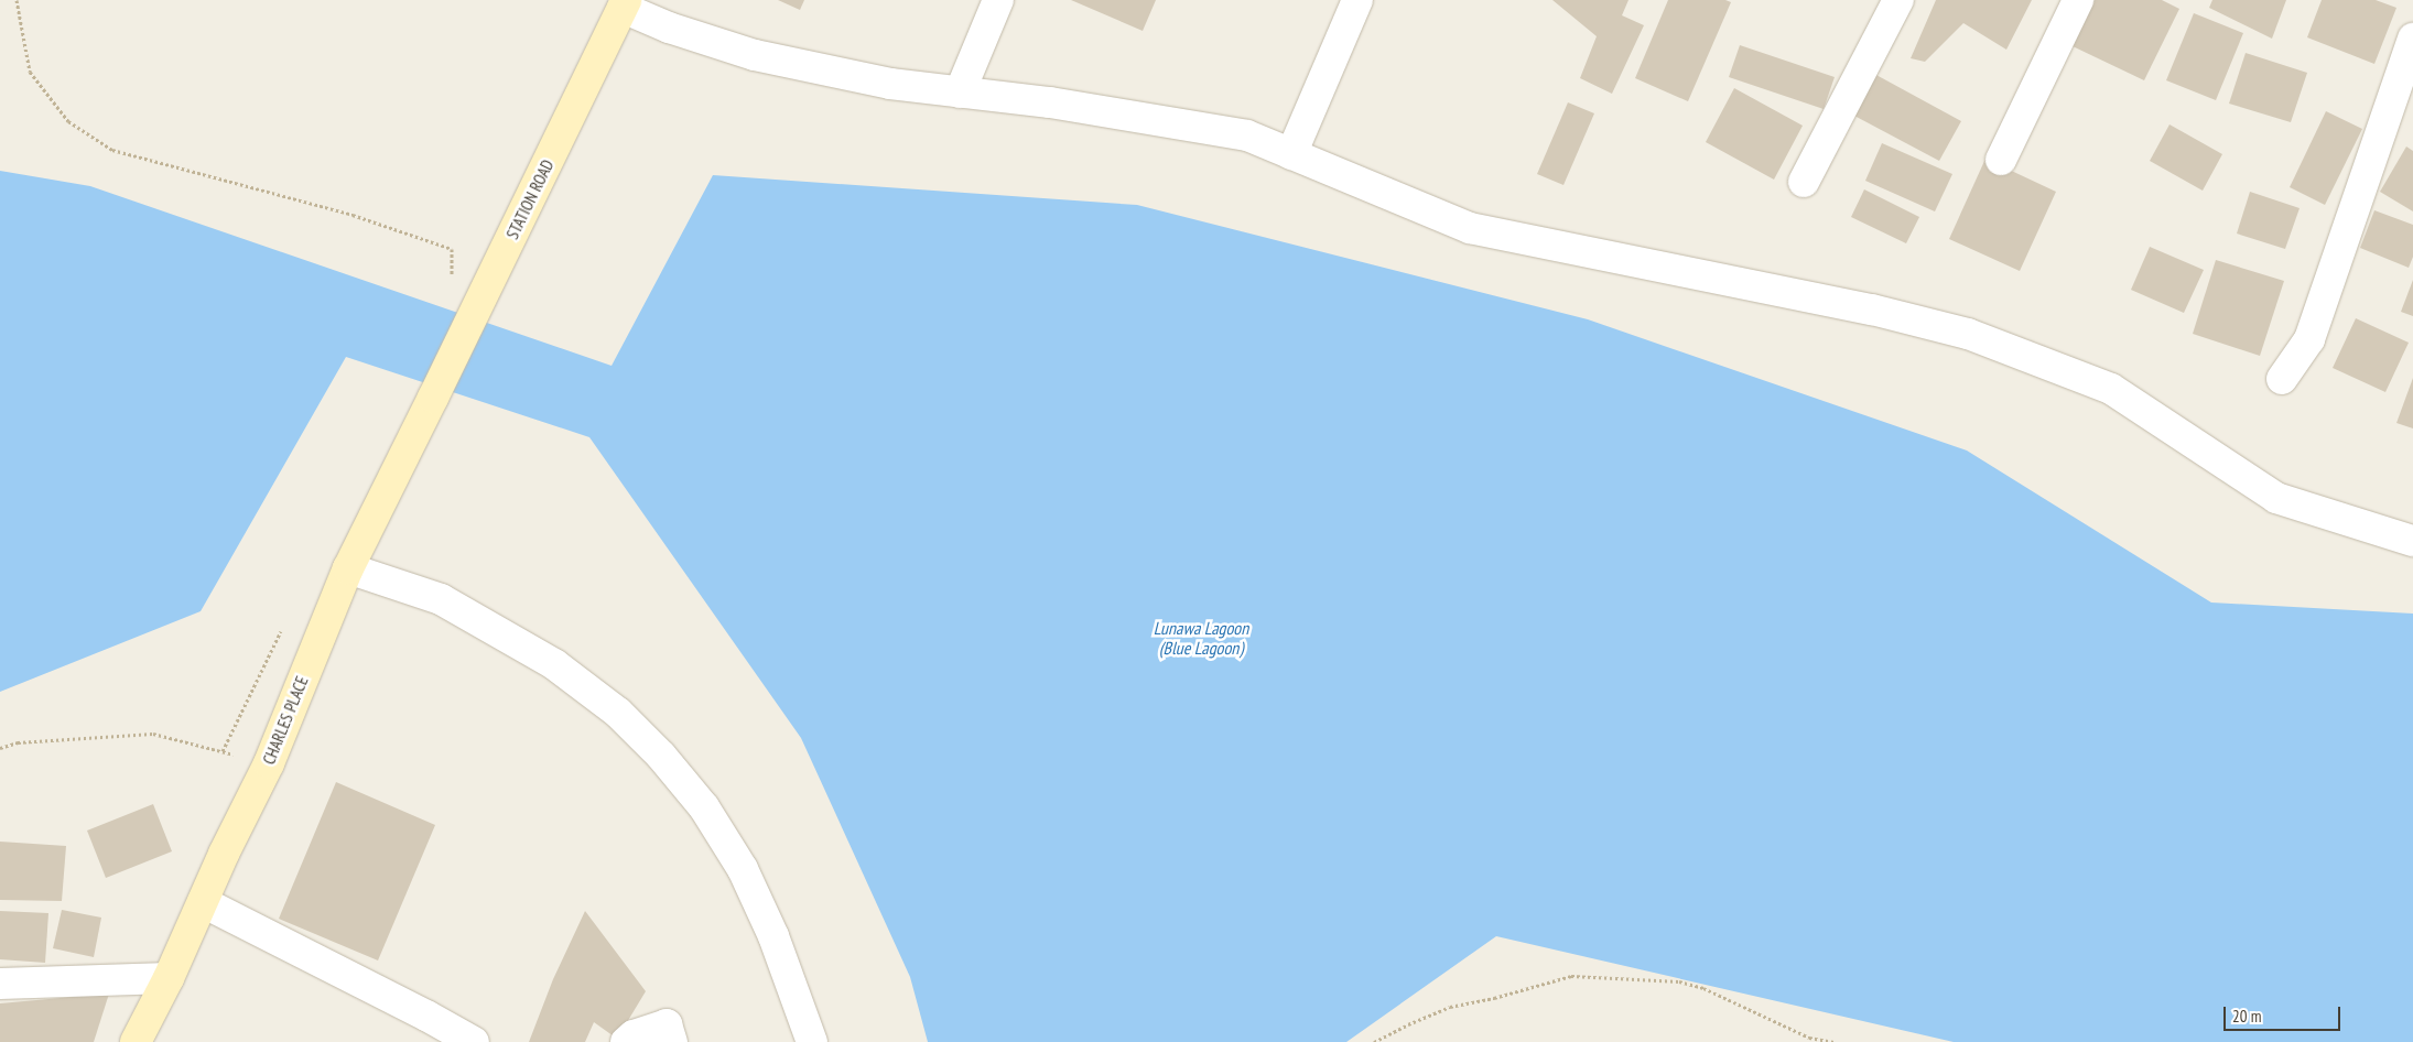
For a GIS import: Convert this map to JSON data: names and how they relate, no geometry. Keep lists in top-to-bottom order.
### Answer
{
  "streets": {
    "street": ["STATION ROAD", "CHARLES PLACE"]
  },
  "crossings": [
    ["STATION ROAD", "CHARLES PLACE"]
  ],
  "water": ["Lunawa Lagoon (Blue Lagoon)"],
  "scale_bar": "20 m"
}
